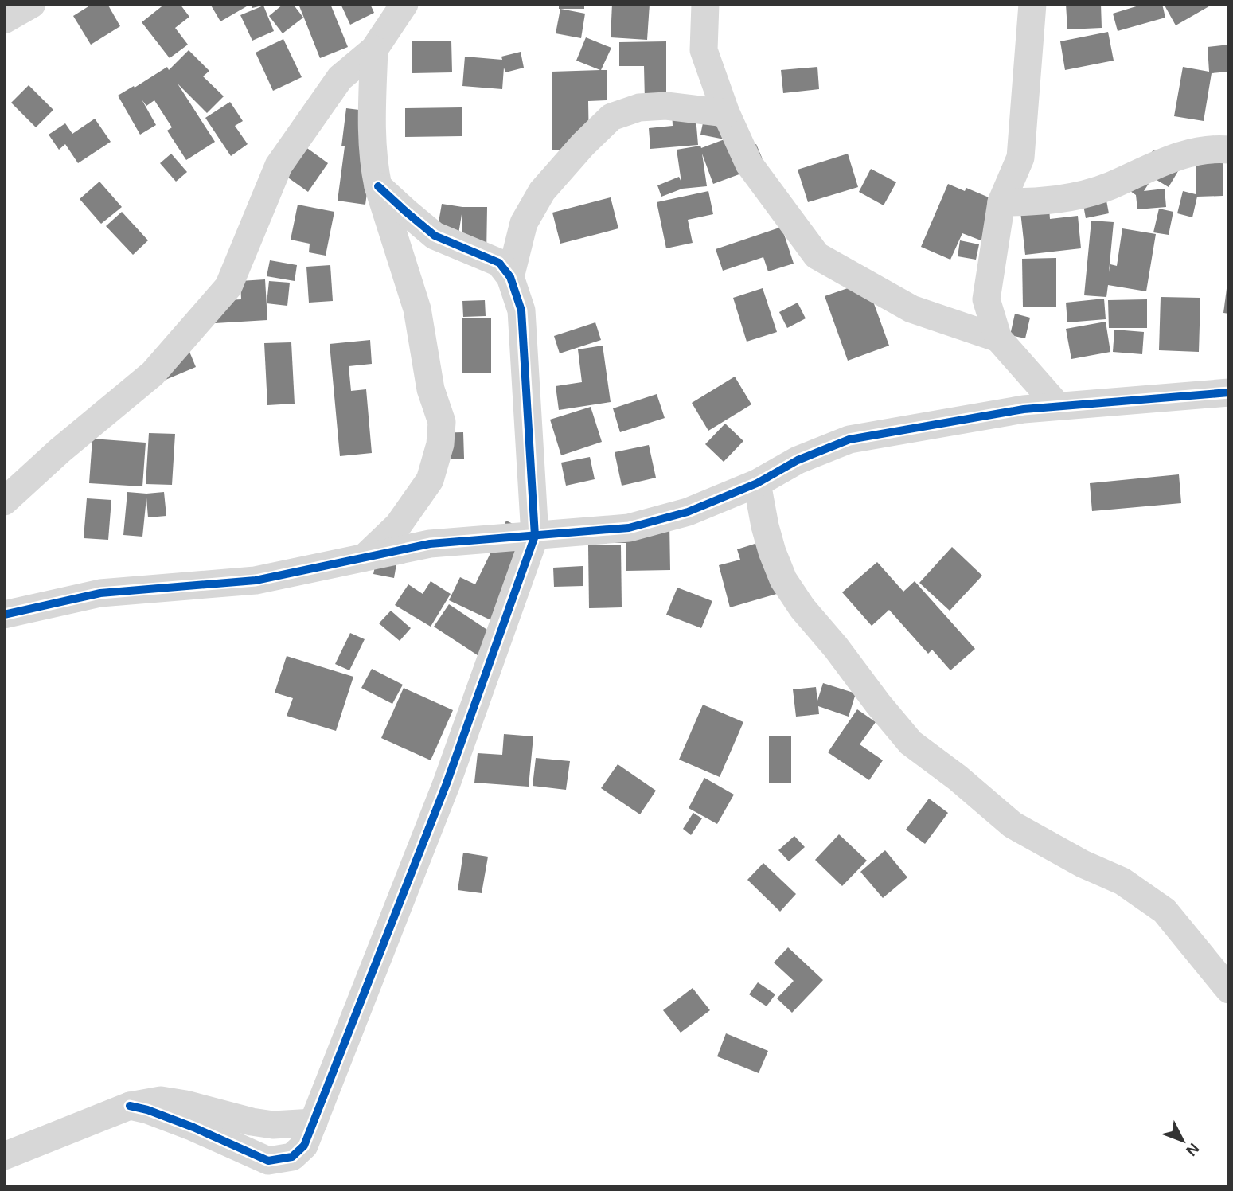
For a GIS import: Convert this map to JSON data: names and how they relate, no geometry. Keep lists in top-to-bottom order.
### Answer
{
  "north": "bottom right"
}
